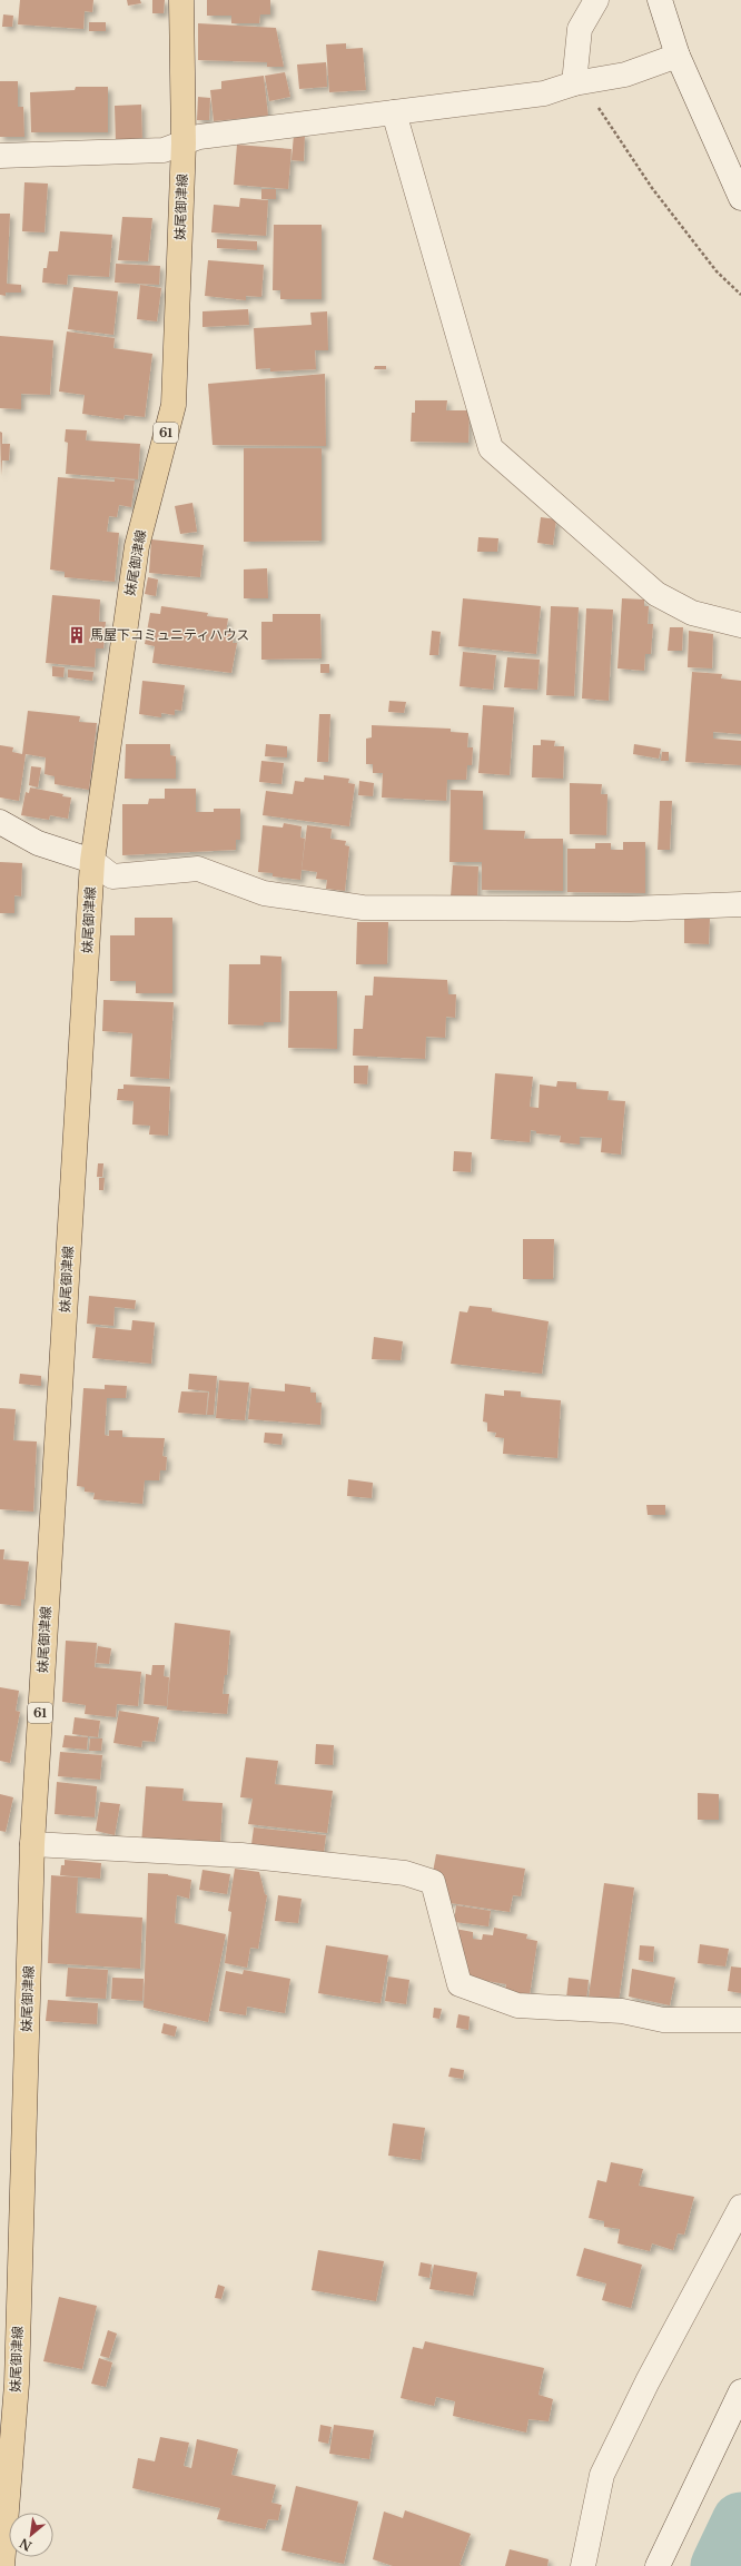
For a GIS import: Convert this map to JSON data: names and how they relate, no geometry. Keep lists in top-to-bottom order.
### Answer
{
  "streets": {
    "main road": ["妹尾御津線", "61"]
  },
  "places": {
    "building": ["馬屋下コミュニティハウス"]
  },
  "north": "bottom left"
}
